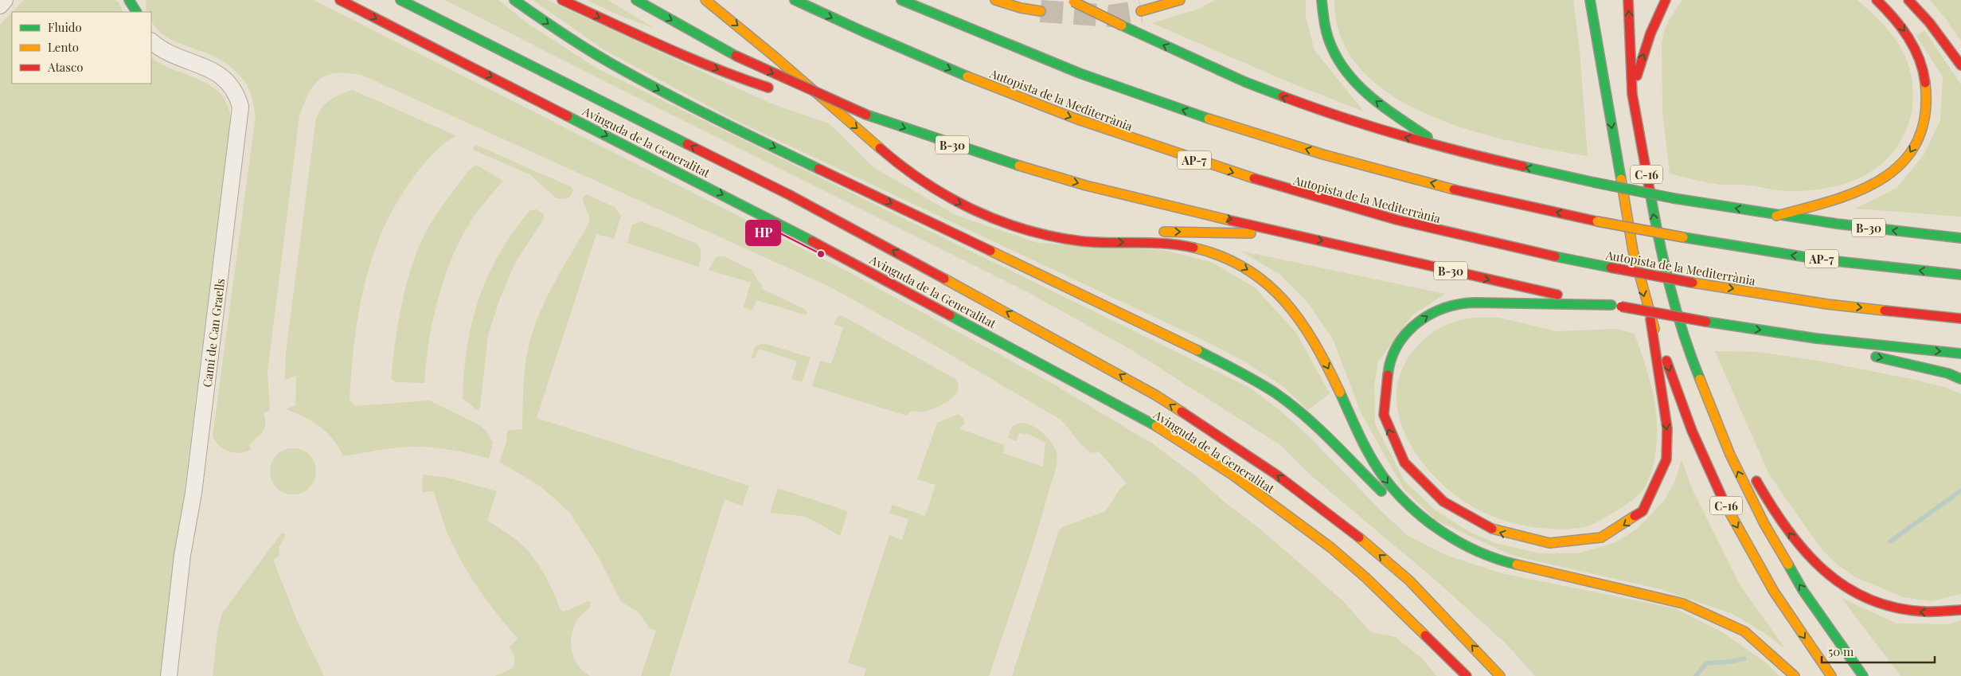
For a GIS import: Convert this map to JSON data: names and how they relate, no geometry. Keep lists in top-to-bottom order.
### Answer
{
  "streets": {
    "main road": [
      "Autopista de la Mediterrània",
      "Avinguda de la Generalitat",
      "B-30",
      "AP-7",
      "C-16"
    ],
    "street": ["Camí de Can Graells"]
  },
  "places": ["HP"],
  "legend": ["Fluido", "Lento", "Atasco"],
  "scale_bar": "50 m"
}
